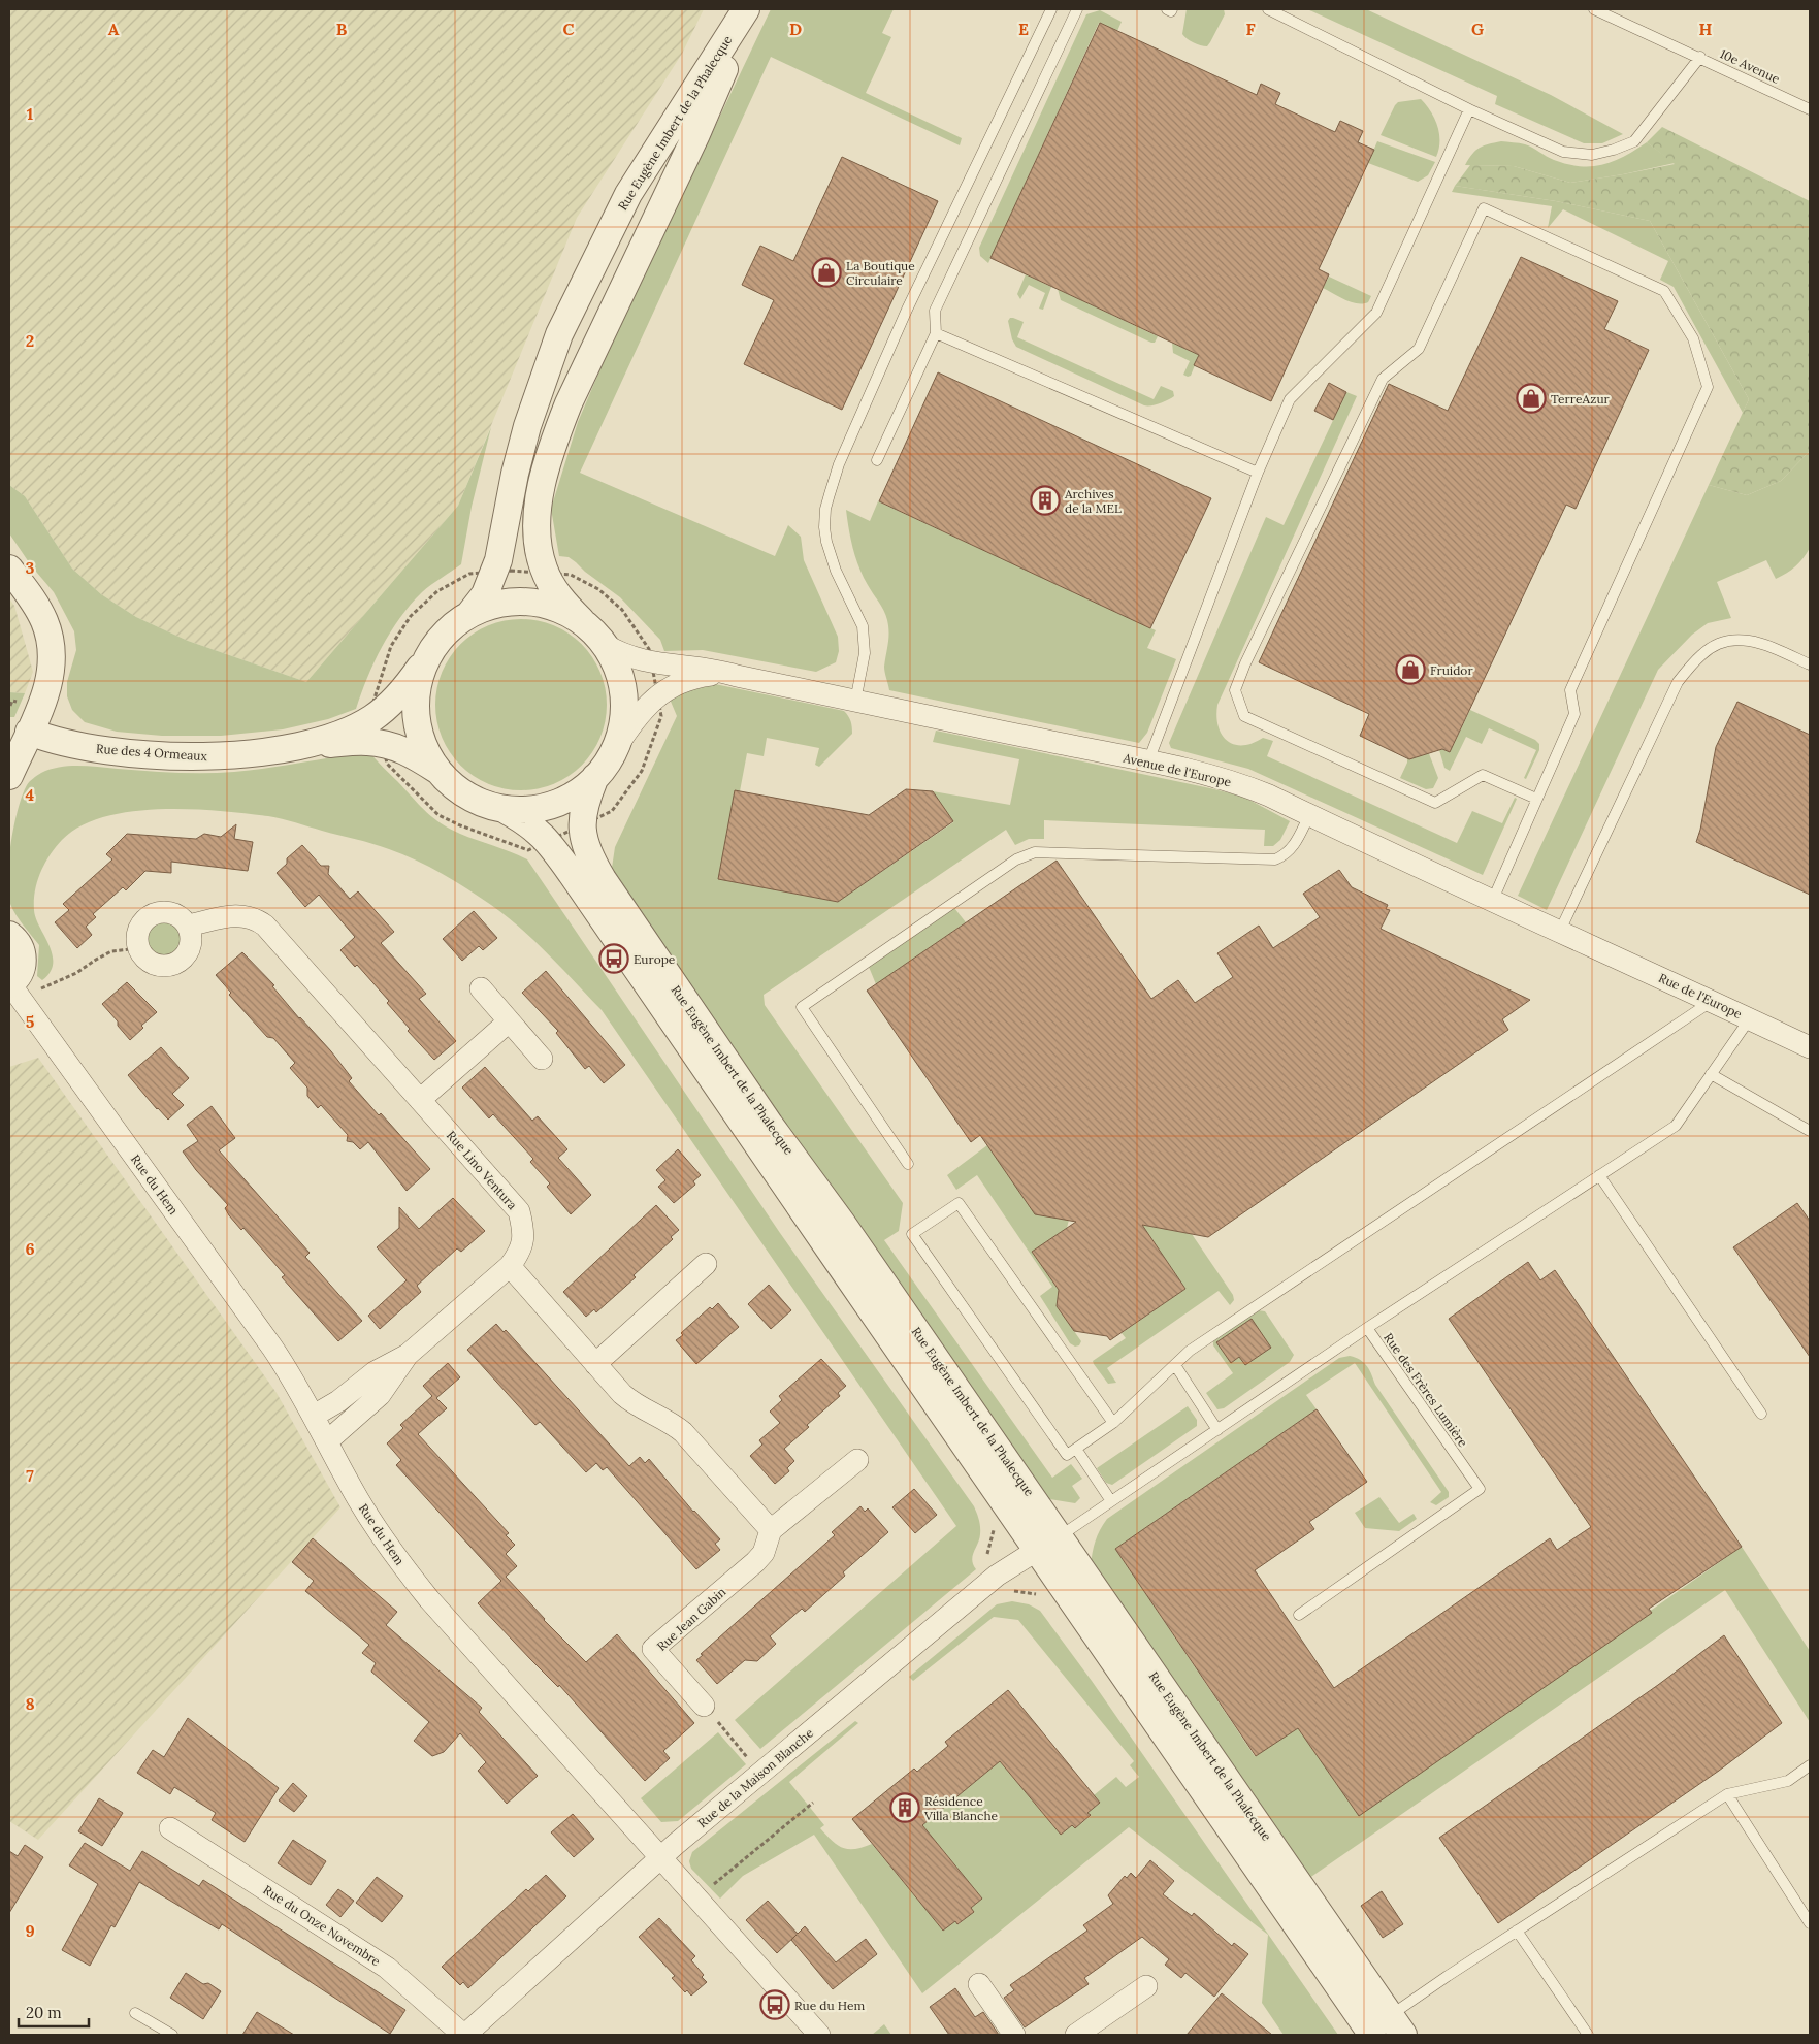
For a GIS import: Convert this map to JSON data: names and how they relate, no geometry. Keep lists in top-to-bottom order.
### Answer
{
  "streets": {
    "street": [
      "Rue Eugène Imbert de la Phalecque",
      "Rue des 4 Ormeaux",
      "Avenue de l'Europe",
      "Rue de l'Europe",
      "Rue Lino Ventura",
      "Rue du Hem",
      "Rue Jean Gabin",
      "Rue de la Maison Blanche",
      "Rue du Onze Novembre"
    ],
    "lane": ["10e Avenue", "Rue des Frères Lumière"]
  },
  "crossings": [
    ["Rue Eugène Imbert de la Phalecque", "Rue des Frères Lumière"],
    ["Rue Eugène Imbert de la Phalecque", "Rue de la Maison Blanche"],
    ["Avenue de l'Europe", "Rue de l'Europe"],
    ["Rue Lino Ventura", "Rue du Hem"],
    ["Rue du Hem", "Rue de la Maison Blanche"],
    ["Rue des Frères Lumière", "Rue de la Maison Blanche"],
    ["Rue de la Maison Blanche", "Rue du Onze Novembre"]
  ],
  "places": {
    "shop": ["La Boutique Circulaire", "TerreAzur", "Fruidor"],
    "building": ["Archives de la MEL", "Résidence Villa Blanche"],
    "bus stop": ["Europe", "Rue du Hem"]
  },
  "scale_bar": "20 m",
  "grid": {
    "columns": [
      "A",
      "B",
      "C",
      "D",
      "E",
      "F",
      "G",
      "H"
    ],
    "rows": [
      "1",
      "2",
      "3",
      "4",
      "5",
      "6",
      "7",
      "8",
      "9"
    ]
  }
}
